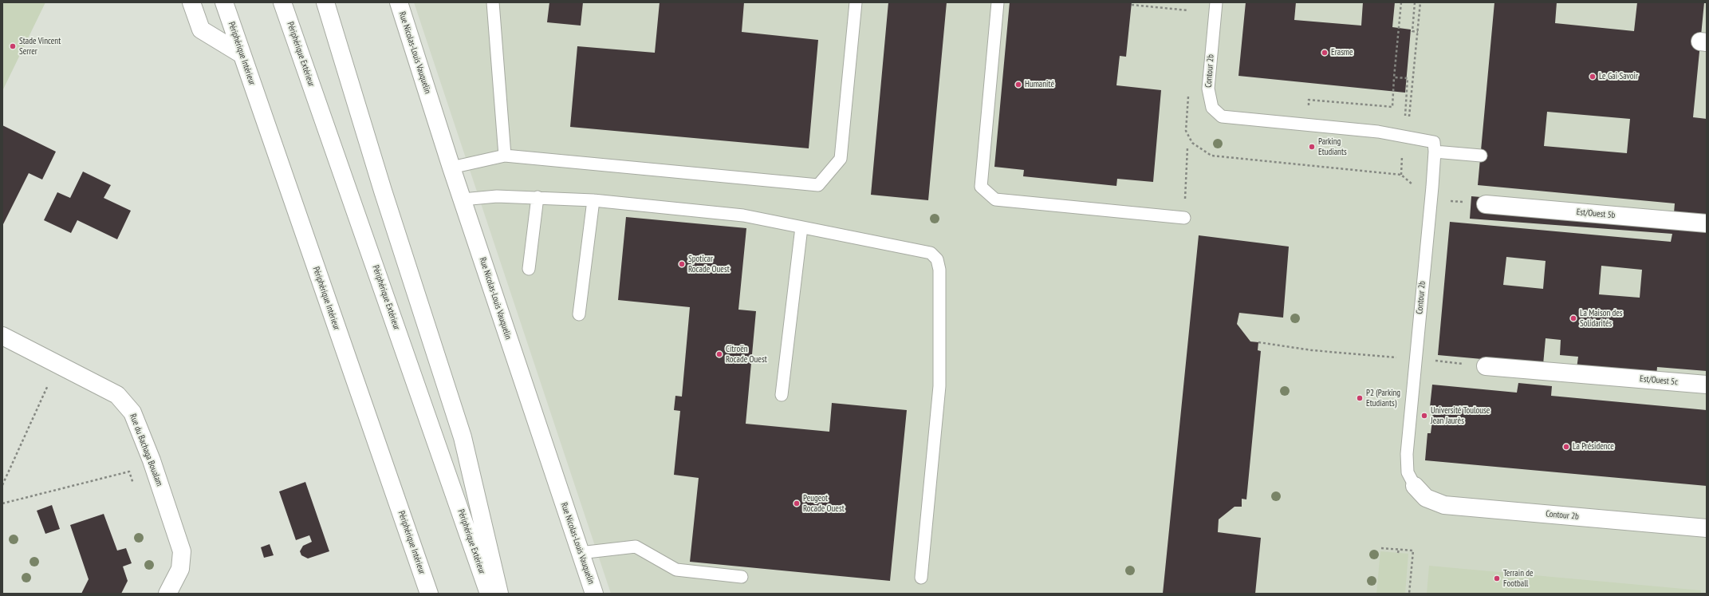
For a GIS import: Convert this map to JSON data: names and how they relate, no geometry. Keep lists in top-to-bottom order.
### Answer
{
  "streets": {
    "main road": [
      "Rue Nicolas-Louis Vauquelin",
      "Périphérique Intérieur",
      "Périphérique Extérieur",
      "Contour 2b",
      "Est/Ouest 5b",
      "Est/Ouest 5c",
      "Rue du Bachaga Boualam"
    ]
  },
  "places": [
    "Stade Vincent Serrer",
    "Erasme",
    "Le Gai Savoir",
    "Humanité",
    "Parking Etudiants",
    "Spoticar Rocade Ouest",
    "La Maison des Solidarités",
    "Citroën Rocade Ouest",
    "P2 (Parking Etudiants)",
    "Université Toulouse Jean Jaurès",
    "La Présidence",
    "Peugeot Rocade Ouest",
    "Terrain de Football"
  ]
}
